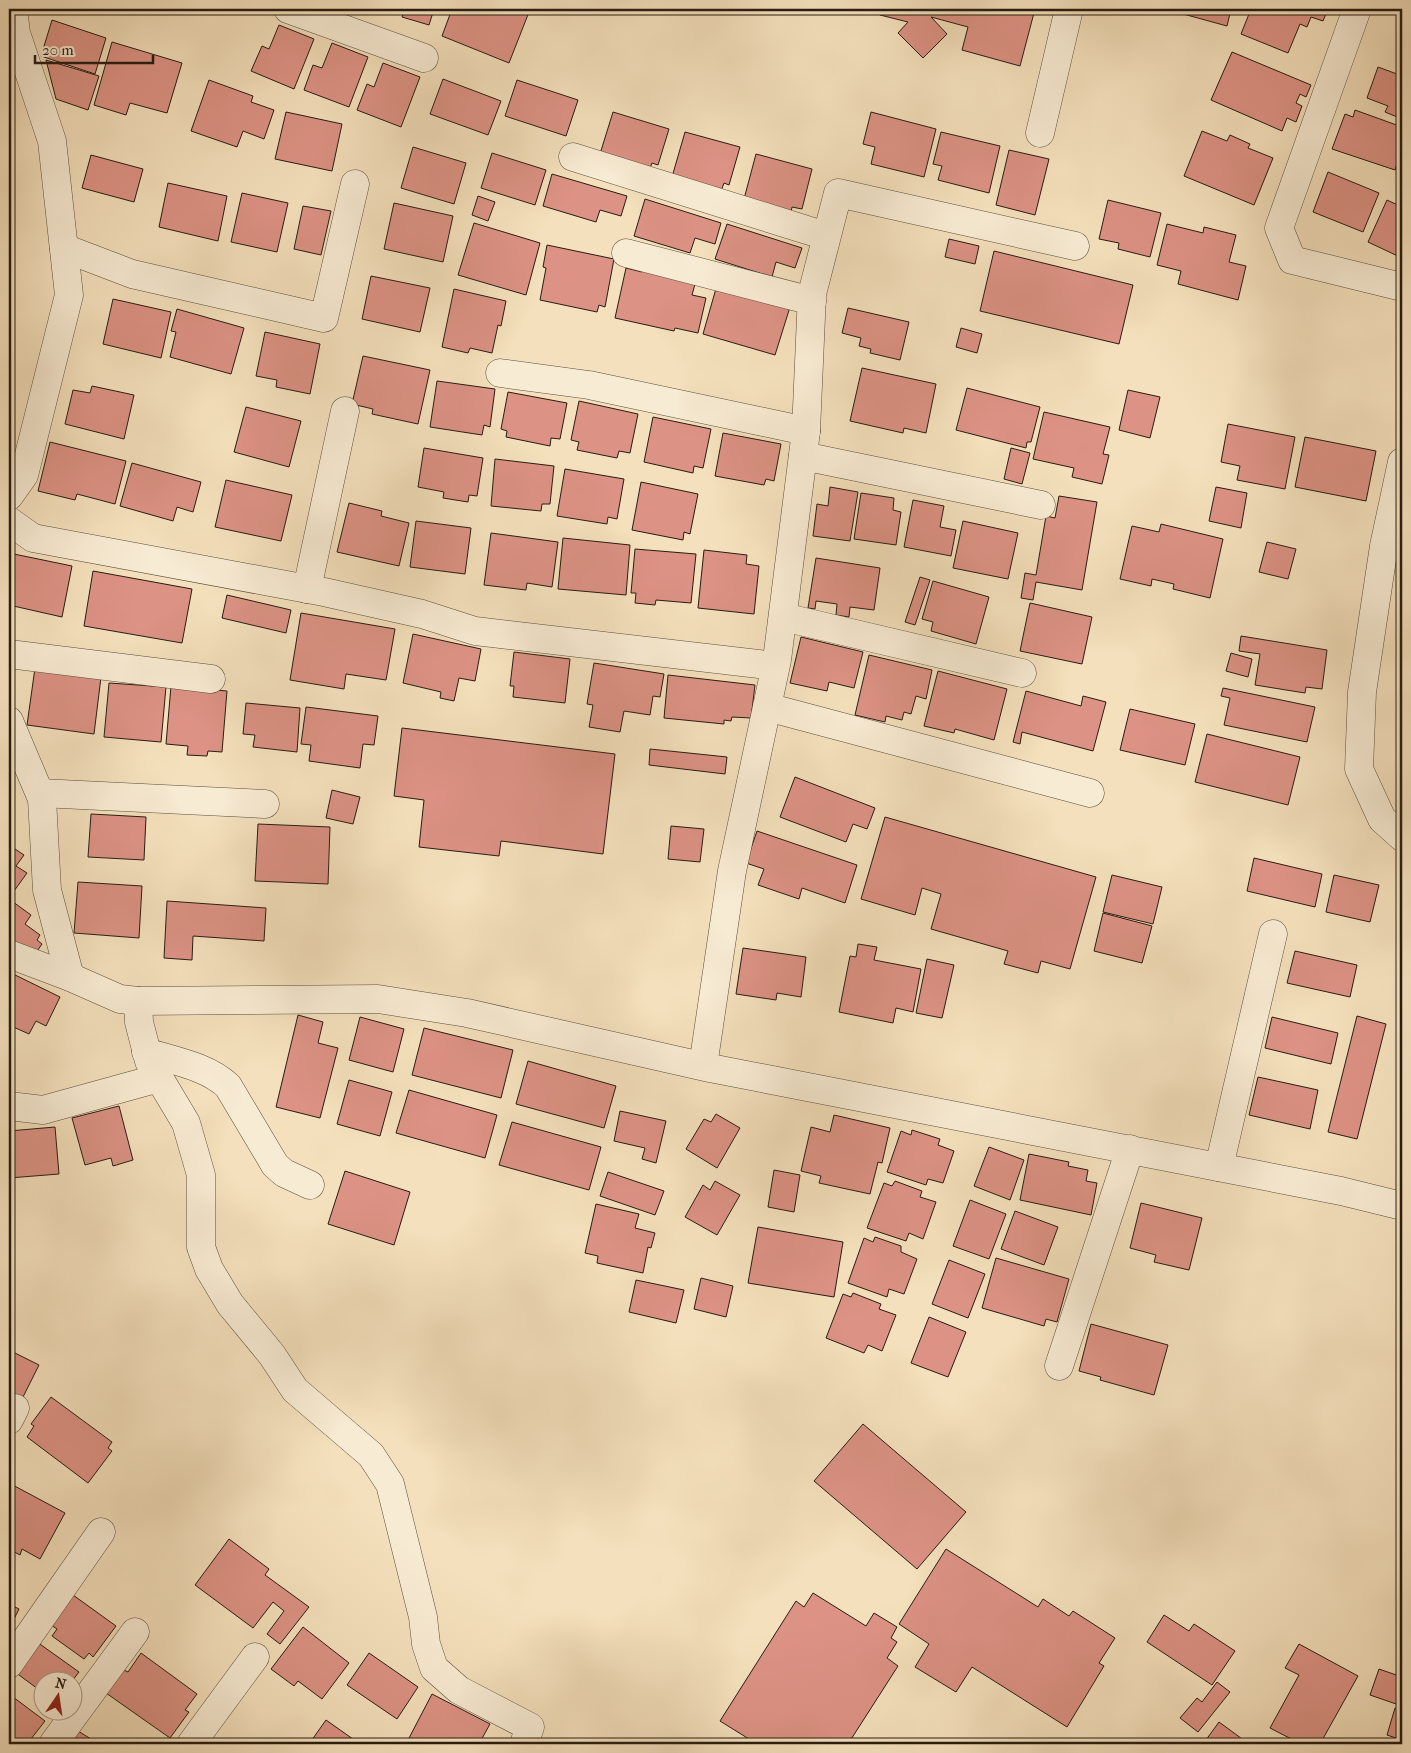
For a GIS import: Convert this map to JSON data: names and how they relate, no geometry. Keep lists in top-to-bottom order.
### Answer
{
  "scale_bar": "20 m",
  "north": "top"
}
